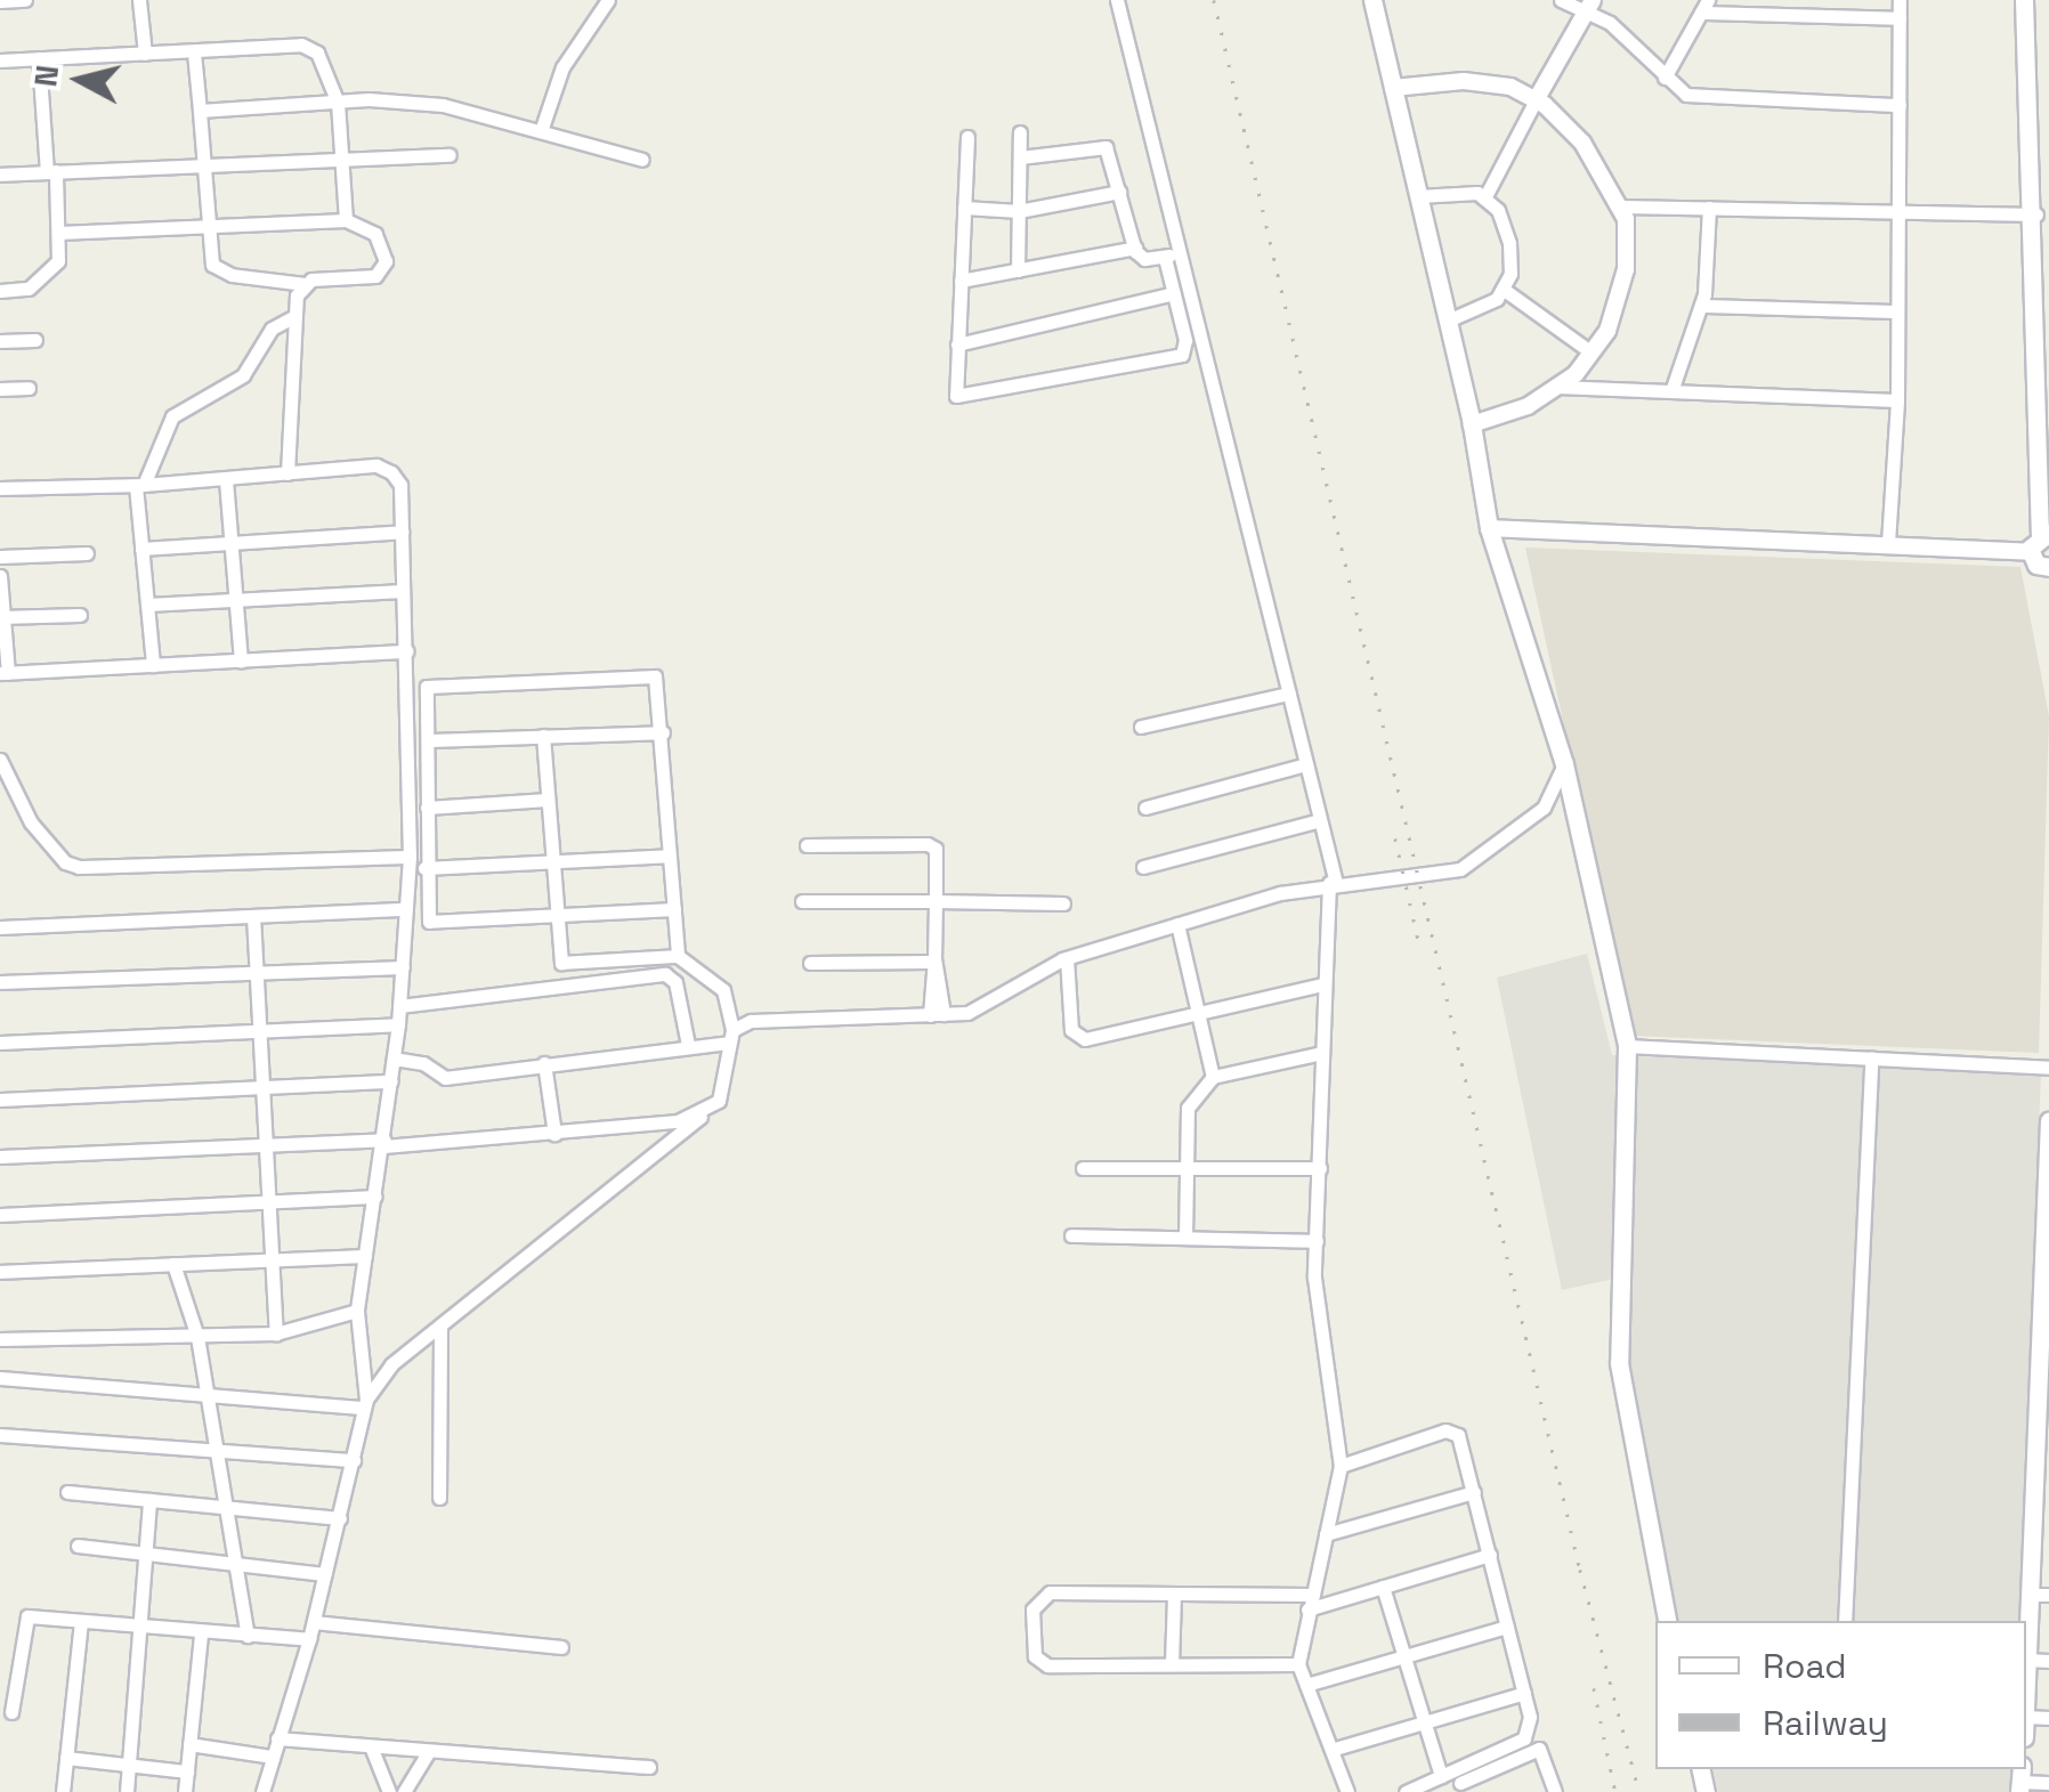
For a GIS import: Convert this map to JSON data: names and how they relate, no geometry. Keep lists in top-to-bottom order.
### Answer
{
  "legend": ["Road", "Railway"],
  "north": "left"
}
